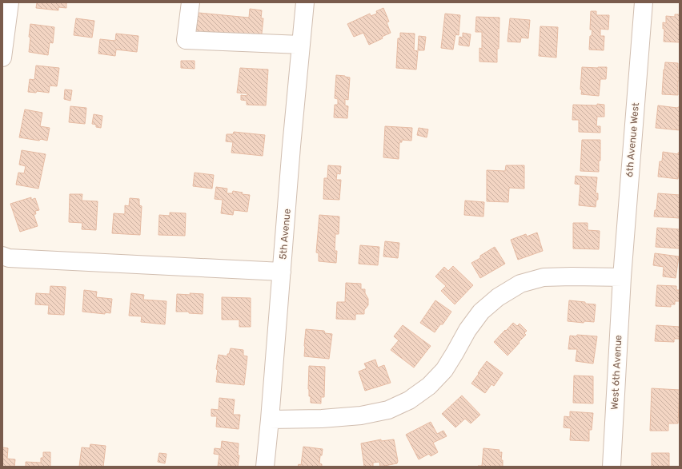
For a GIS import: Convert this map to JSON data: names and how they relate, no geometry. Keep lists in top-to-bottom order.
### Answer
{
  "streets": {
    "street": ["6th Avenue West", "5th Avenue", "West 6th Avenue"]
  },
  "crossings": [
    ["6th Avenue West", "West 6th Avenue"]
  ]
}
